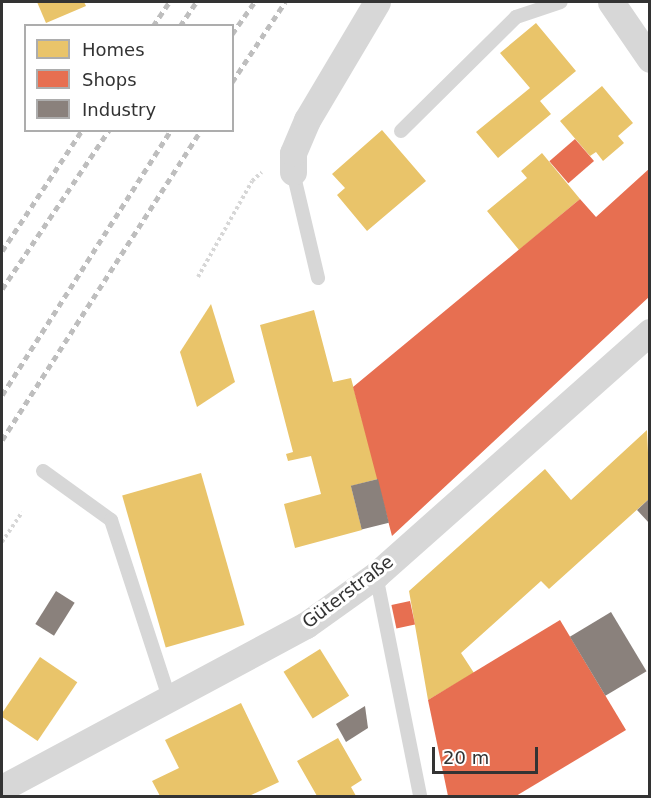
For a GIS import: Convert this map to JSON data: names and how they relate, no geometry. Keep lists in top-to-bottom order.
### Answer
{
  "streets": {
    "street": ["Güterstraße"]
  },
  "legend": ["Homes", "Shops", "Industry"],
  "scale_bar": "20 m"
}
